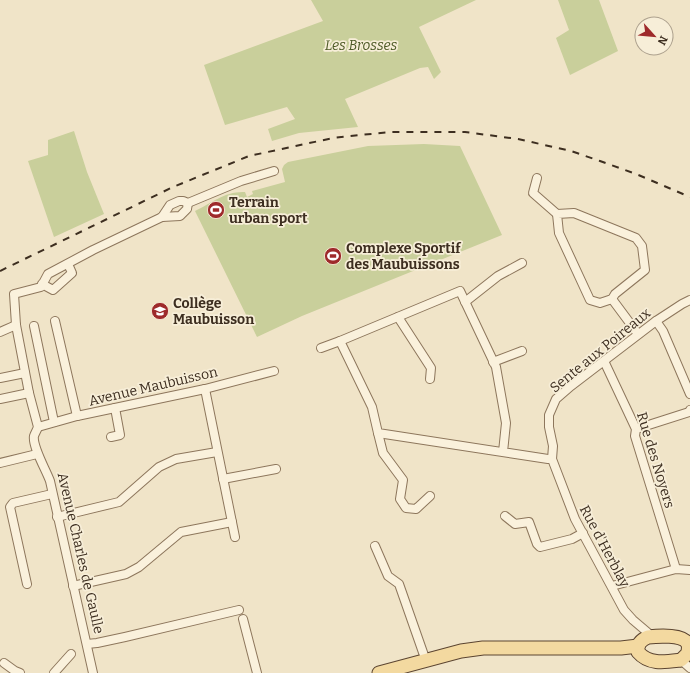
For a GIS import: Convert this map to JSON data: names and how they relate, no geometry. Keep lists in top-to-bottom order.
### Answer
{
  "streets": {
    "street": [
      "Sente aux Poireaux",
      "Avenue Maubuisson",
      "Rue des Noyers",
      "Rue d'Herblay",
      "Avenue Charles de Gaulle"
    ]
  },
  "crossings": [
    ["Sente aux Poireaux", "Rue des Noyers"],
    ["Sente aux Poireaux", "Rue d'Herblay"],
    ["Avenue Maubuisson", "Avenue Charles de Gaulle"]
  ],
  "parks": ["Les Brosses"],
  "places": {
    "sports": ["Terrain urban sport", "Complexe Sportif des Maubuissons"],
    "school or university": ["Collège Maubuisson"]
  },
  "north": "bottom right"
}
